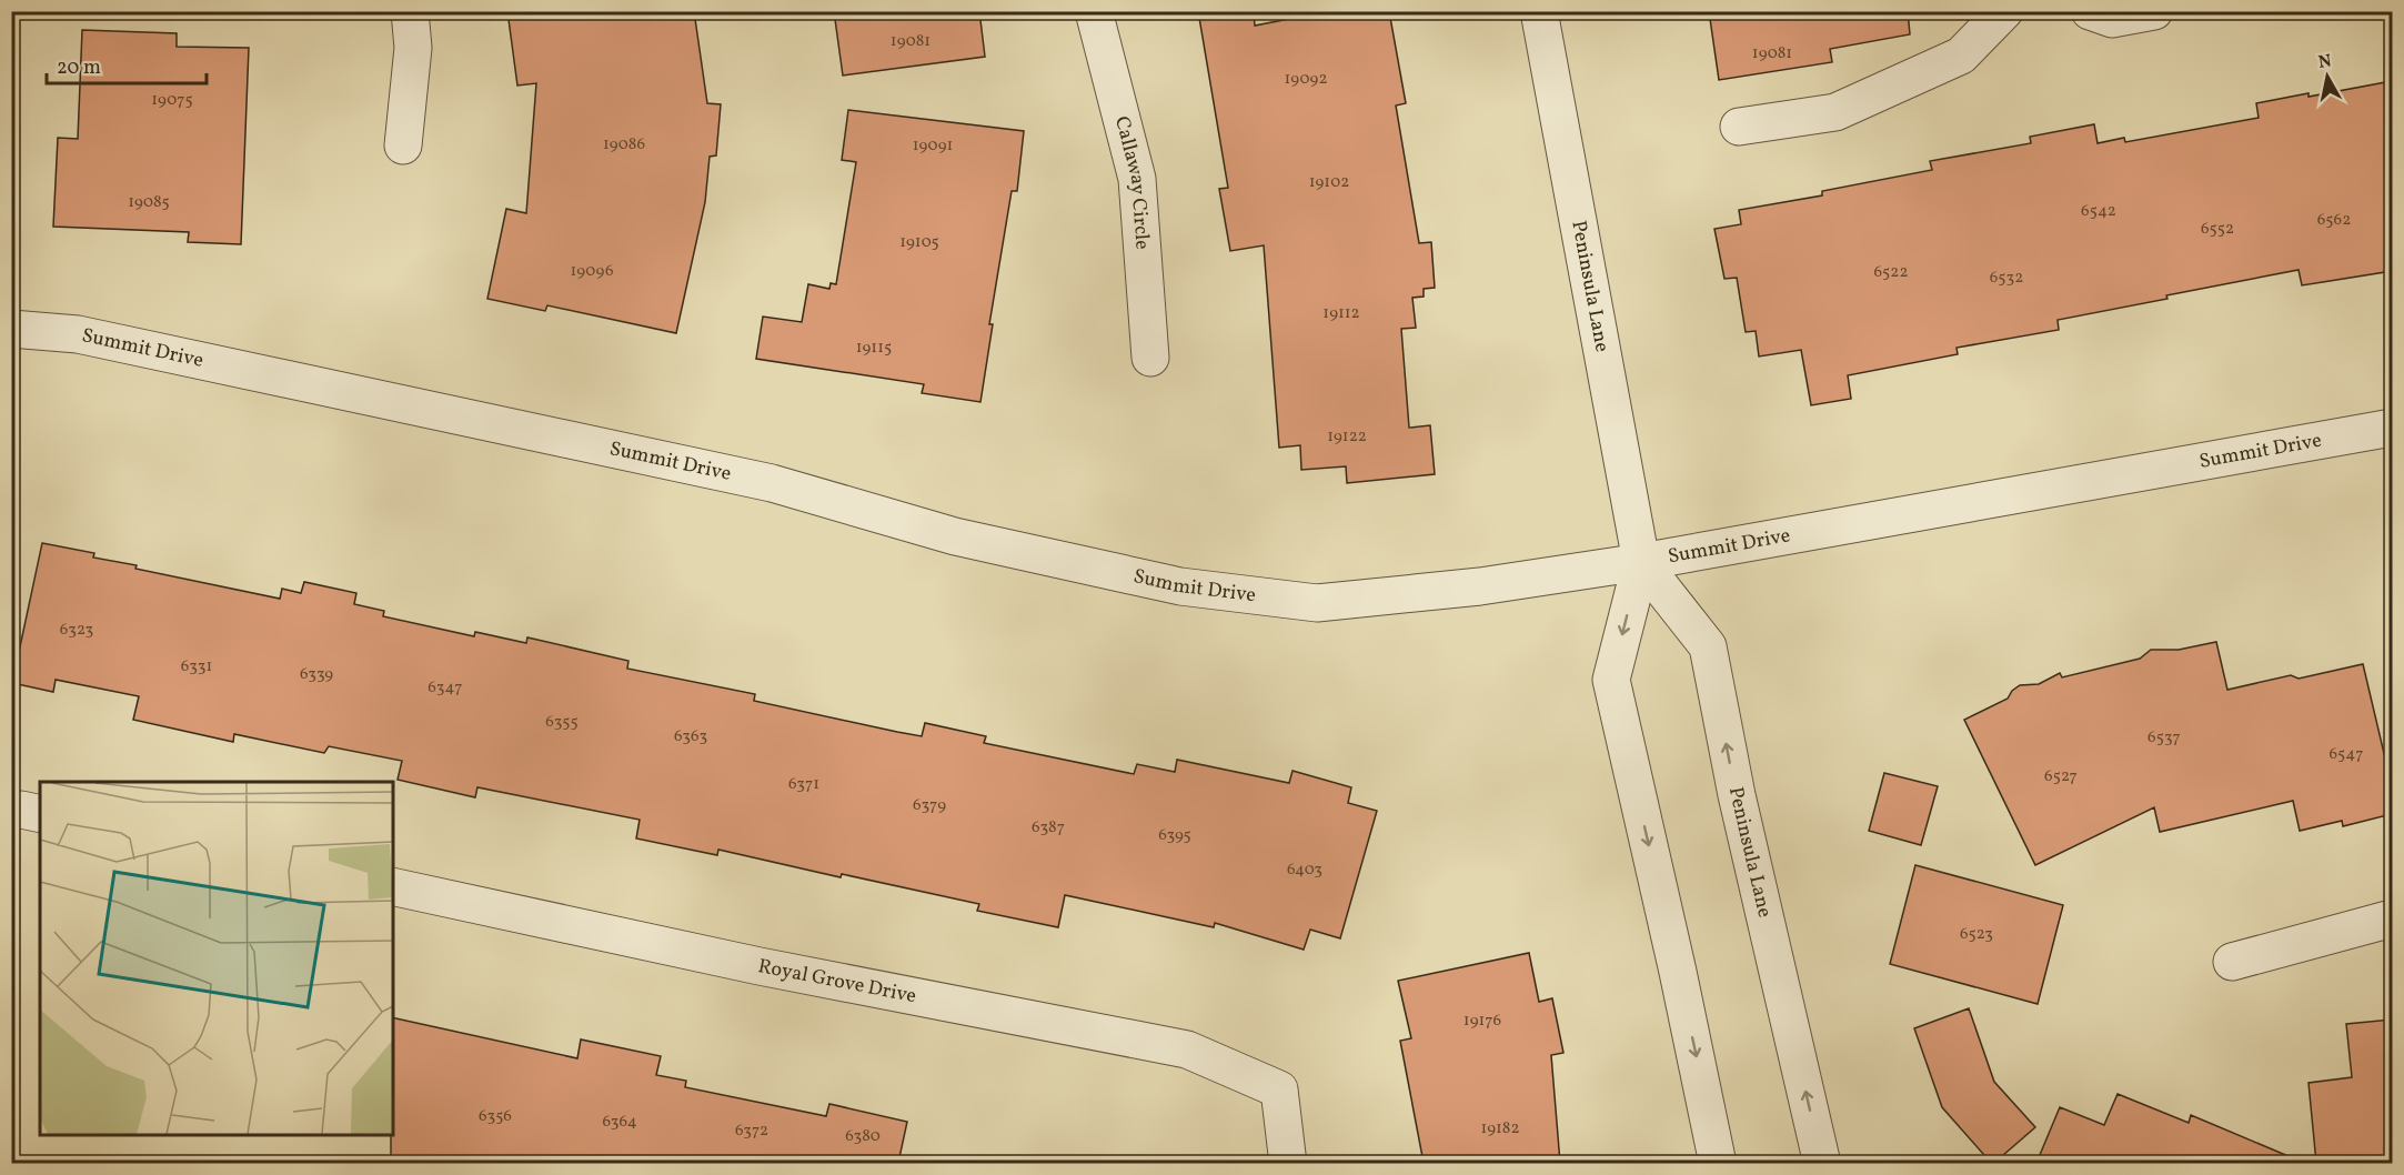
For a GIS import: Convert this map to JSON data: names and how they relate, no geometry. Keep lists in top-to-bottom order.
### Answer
{
  "streets": {
    "street": [
      "Callaway Circle",
      "Peninsula Lane",
      "Summit Drive",
      "Royal Grove Drive"
    ]
  },
  "crossings": [
    ["Peninsula Lane", "Summit Drive"]
  ],
  "house_numbers": [
    "19081",
    "19081",
    "19092",
    "19075",
    "19086",
    "19091",
    "19102",
    "19085",
    "6542",
    "6562",
    "6552",
    "19105",
    "19096",
    "6522",
    "6532",
    "19112",
    "19115",
    "19122",
    "6323",
    "6331",
    "6339",
    "6347",
    "6355",
    "6363",
    "6537",
    "6547",
    "6527",
    "6371",
    "6379",
    "6387",
    "6395",
    "6403",
    "6523",
    "19176",
    "6356",
    "6364",
    "19182",
    "6372",
    "6380"
  ],
  "scale_bar": "20 m",
  "north": "top"
}
